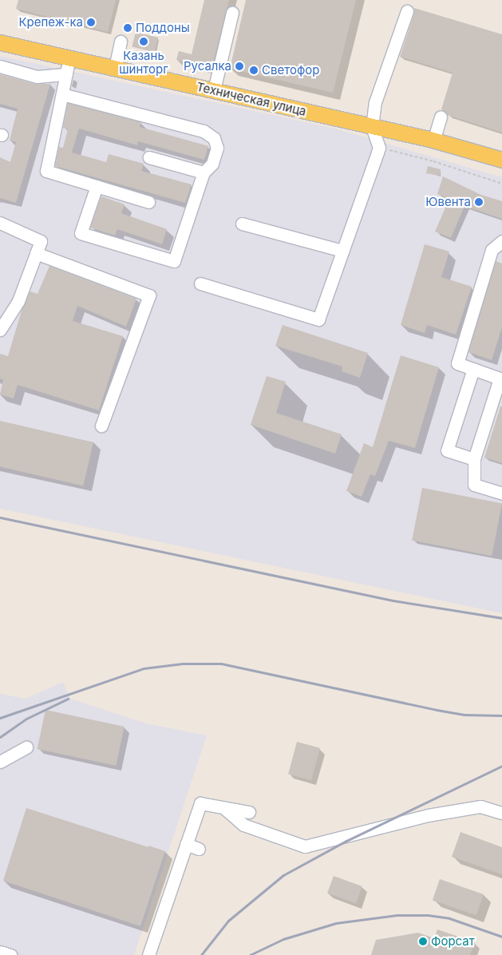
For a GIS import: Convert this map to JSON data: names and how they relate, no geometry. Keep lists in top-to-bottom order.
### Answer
{
  "streets": {
    "main road": ["Техническая улица"]
  },
  "places": [
    "Крепеж-ка",
    "Поддоны",
    "Казань шинторг",
    "Русалка",
    "Светофор",
    "Ювента",
    "Форсат"
  ]
}
